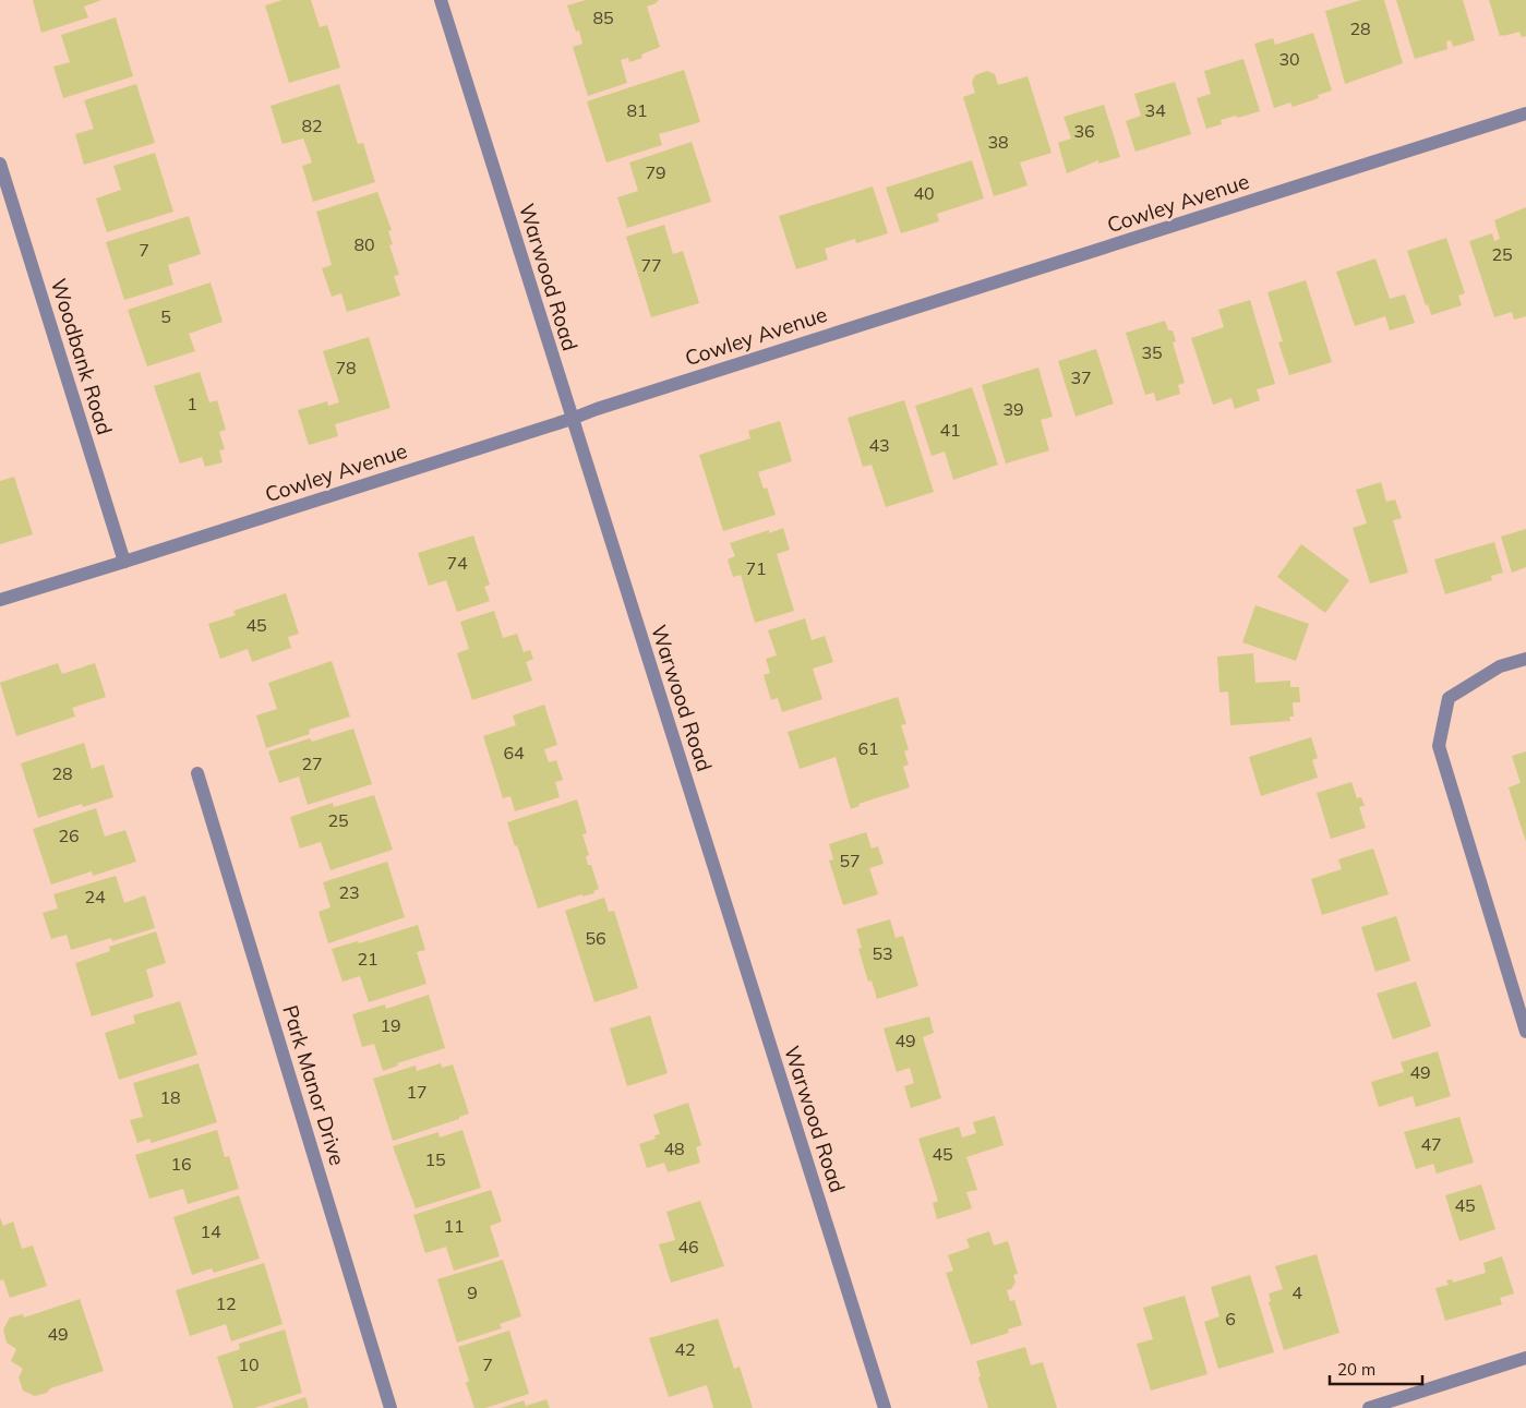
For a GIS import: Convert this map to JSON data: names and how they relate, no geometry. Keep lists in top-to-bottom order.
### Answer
{
  "streets": {
    "street": [
      "Cowley Avenue",
      "Warwood Road",
      "Woodbank Road",
      "Park Manor Drive"
    ]
  },
  "crossings": [
    ["Cowley Avenue", "Warwood Road"],
    ["Cowley Avenue", "Woodbank Road"]
  ],
  "house_numbers": [
    "85",
    "28",
    "30",
    "81",
    "34",
    "82",
    "36",
    "38",
    "79",
    "40",
    "80",
    "7",
    "25",
    "77",
    "5",
    "35",
    "78",
    "37",
    "1",
    "39",
    "41",
    "43",
    "74",
    "71",
    "45",
    "61",
    "64",
    "27",
    "28",
    "25",
    "26",
    "57",
    "23",
    "24",
    "56",
    "53",
    "21",
    "19",
    "49",
    "49",
    "17",
    "18",
    "47",
    "48",
    "45",
    "15",
    "16",
    "45",
    "11",
    "14",
    "46",
    "9",
    "4",
    "12",
    "6",
    "49",
    "42",
    "10",
    "7"
  ],
  "scale_bar": "20 m"
}
